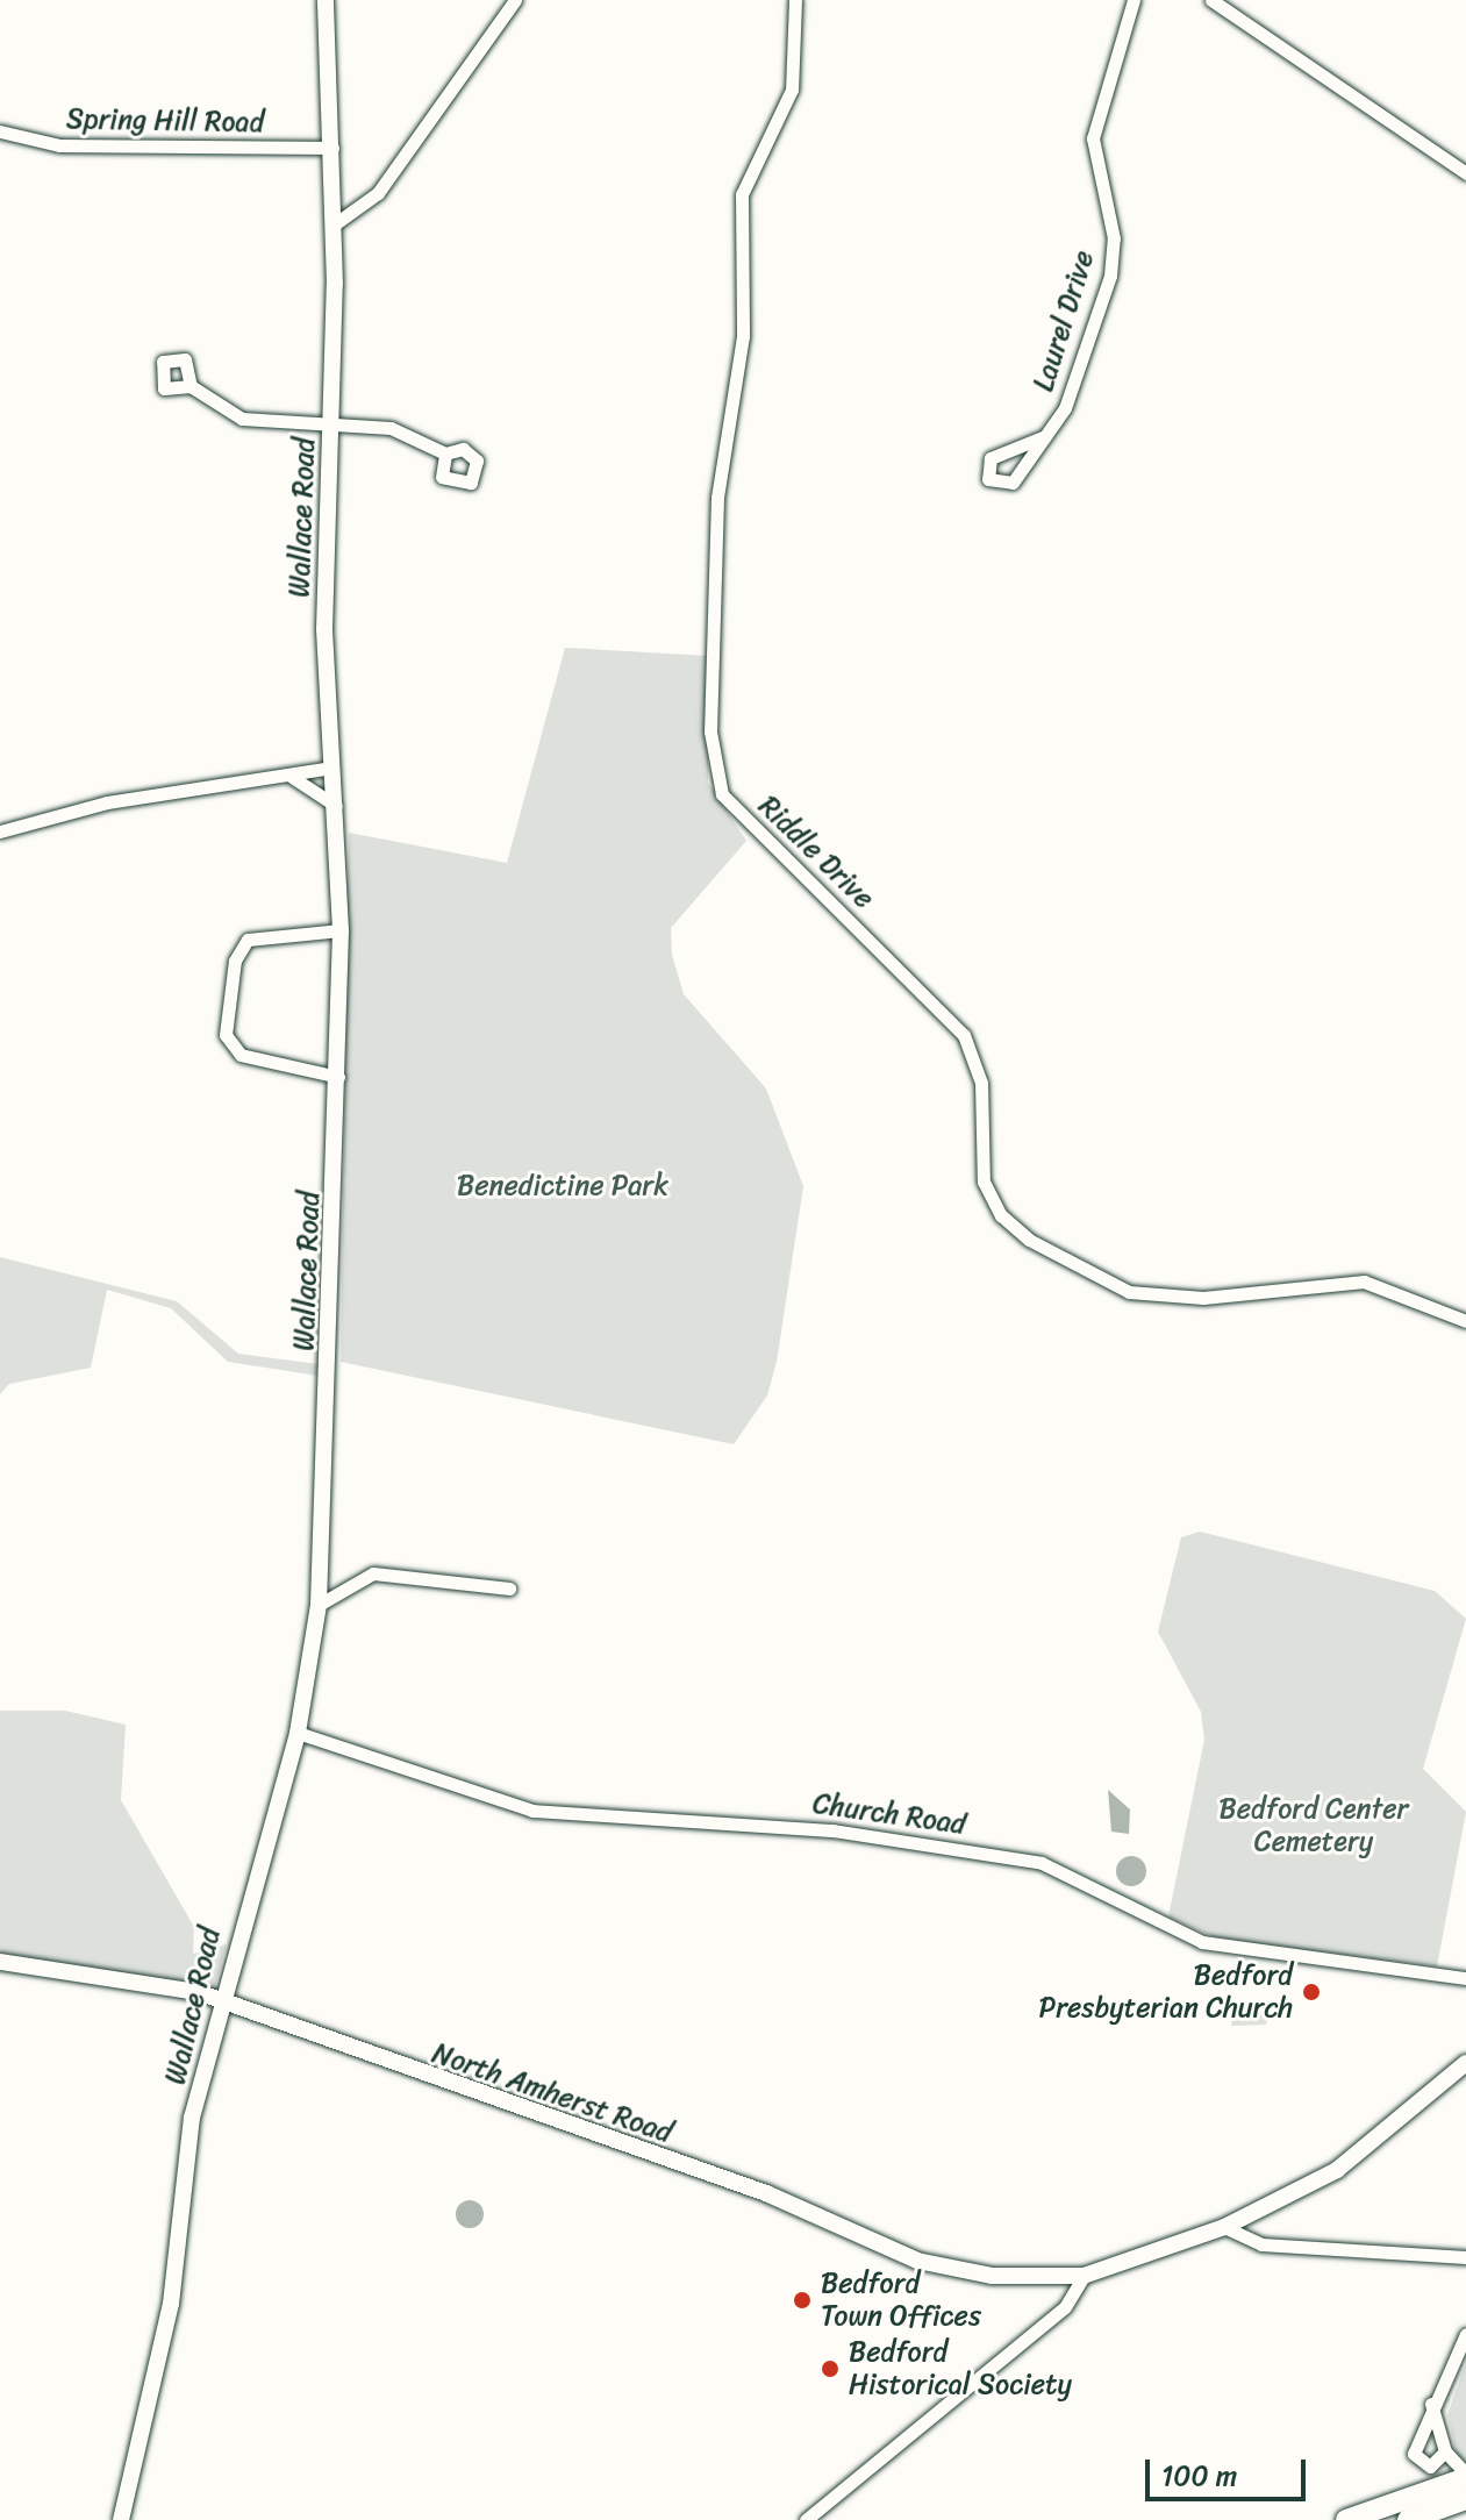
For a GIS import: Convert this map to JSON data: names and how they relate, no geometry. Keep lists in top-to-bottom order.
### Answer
{
  "streets": {
    "street": [
      "Spring Hill Road",
      "Laurel Drive",
      "Wallace Road",
      "Riddle Drive",
      "Church Road",
      "North Amherst Road"
    ]
  },
  "crossings": [
    ["Spring Hill Road", "Wallace Road"],
    ["Wallace Road", "Church Road"],
    ["Wallace Road", "North Amherst Road"]
  ],
  "parks": ["Benedictine Park", "Bedford Center Cemetery"],
  "places": ["Bedford Presbyterian Church", "Bedford Town Offices", "Bedford Historical Society"],
  "scale_bar": "100 m"
}
